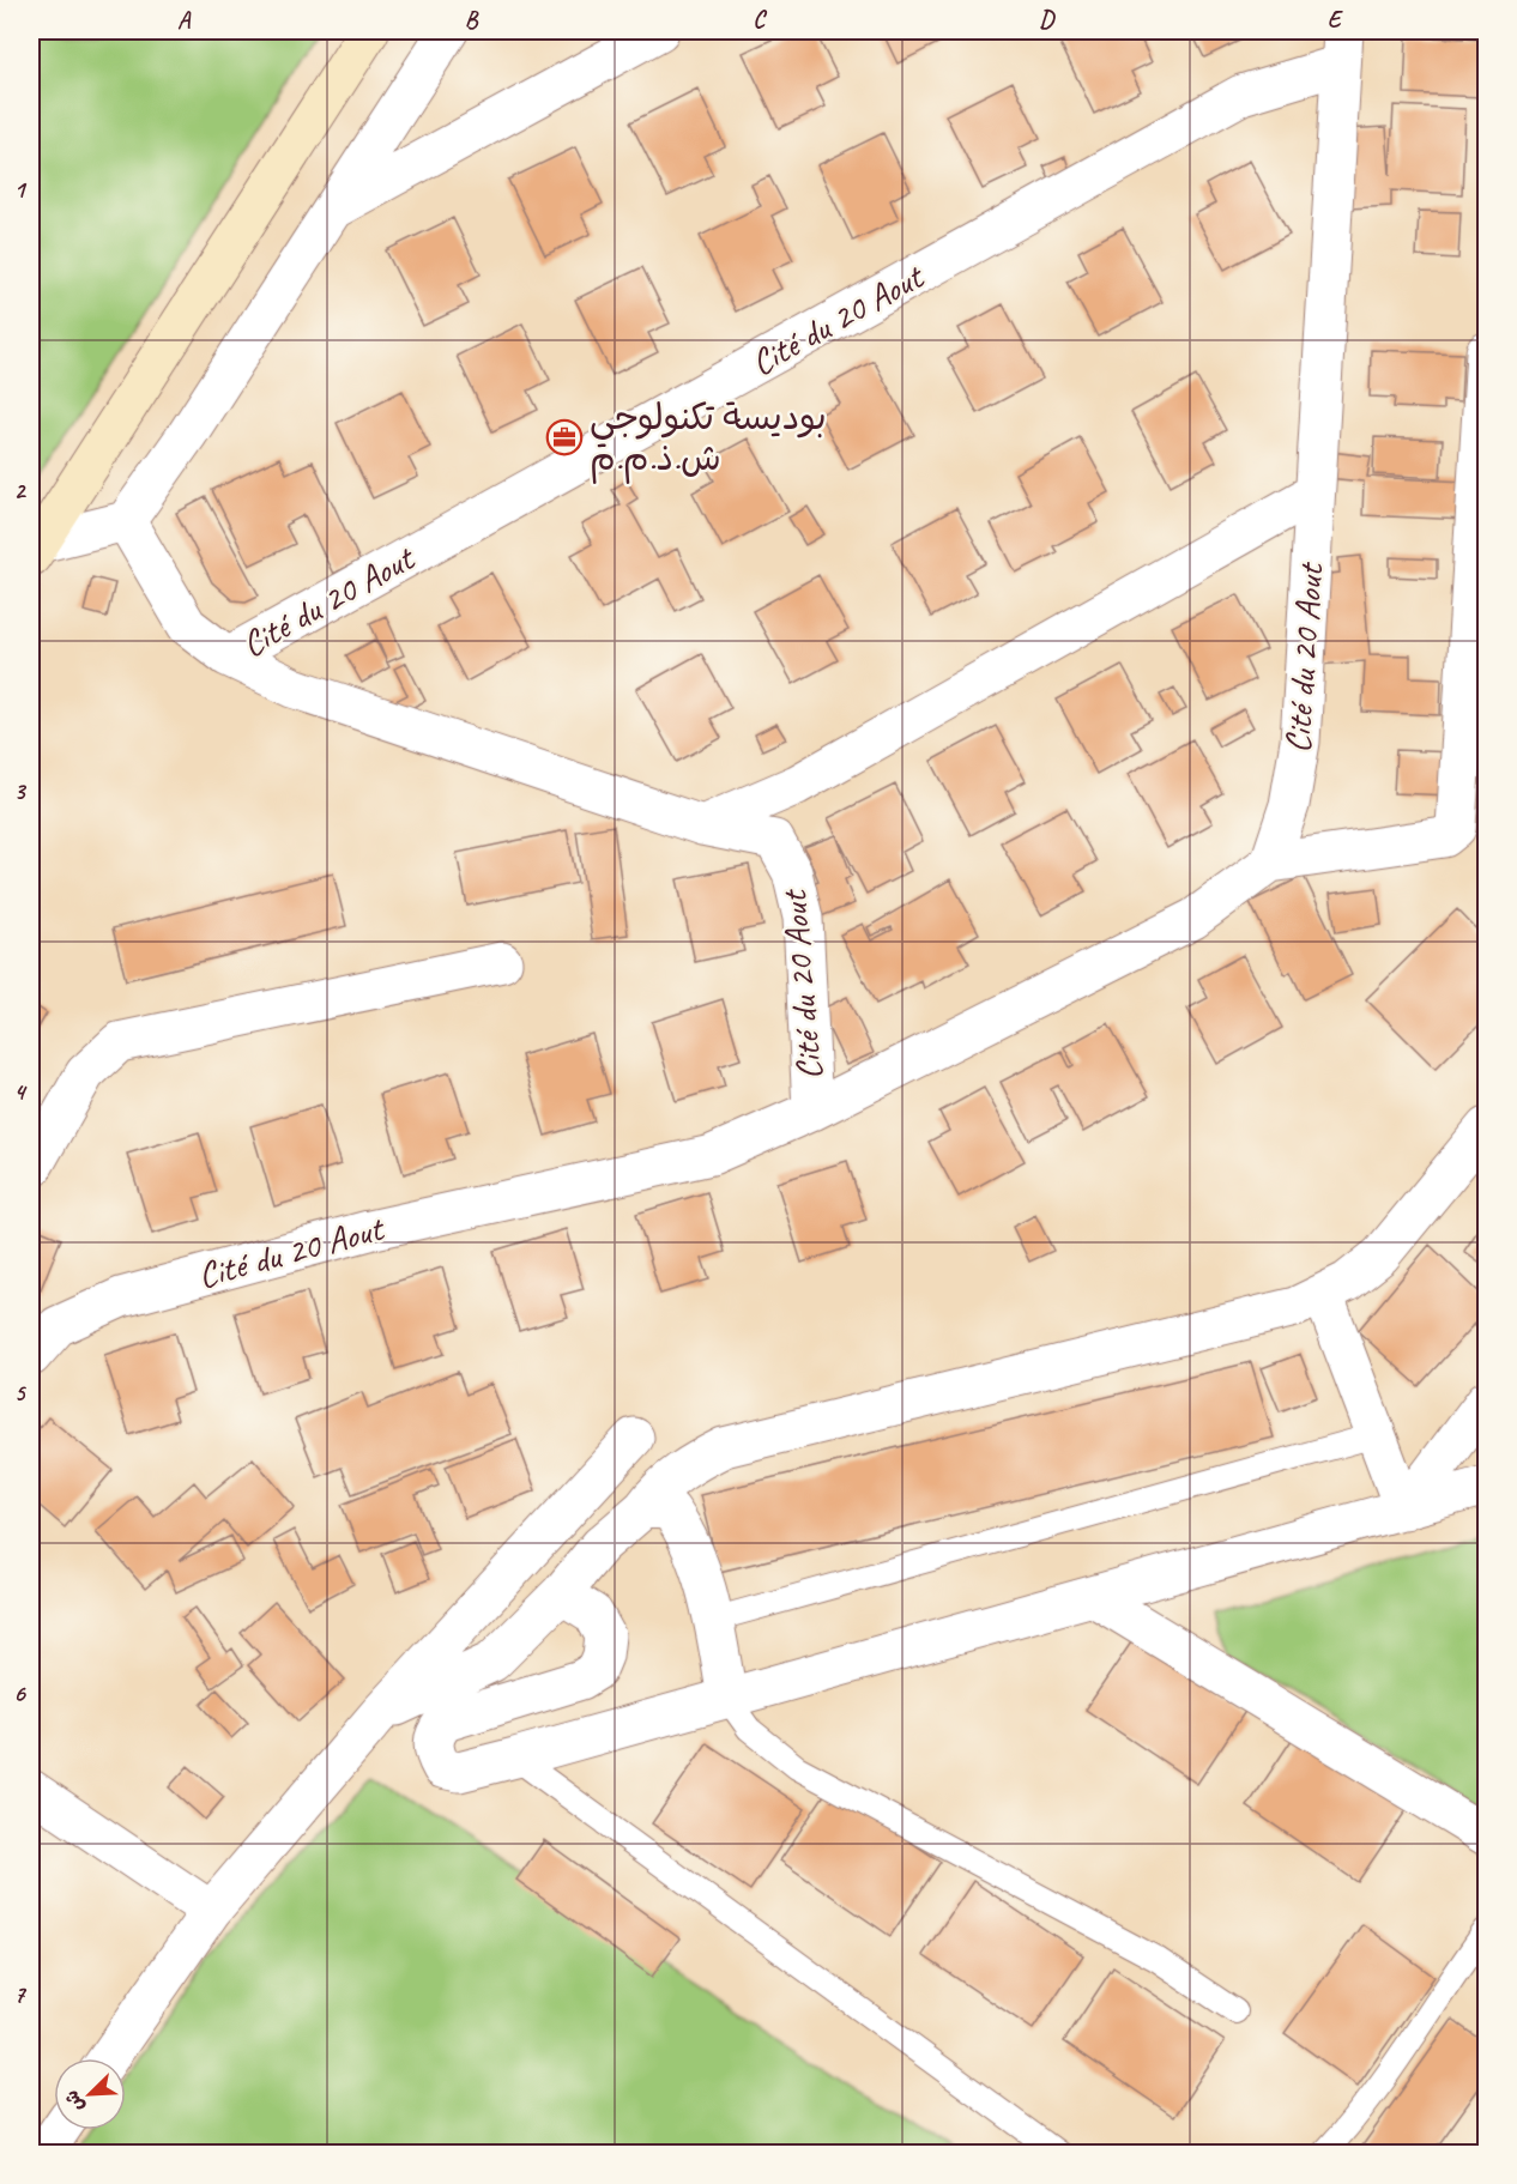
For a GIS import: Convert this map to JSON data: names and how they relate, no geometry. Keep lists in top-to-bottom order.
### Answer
{
  "streets": {
    "street": ["Cité du 20 Aout"]
  },
  "places": {
    "office": ["بوديسة تكنولوجي ش.ذ.م.م"]
  },
  "north": "bottom left",
  "grid": {
    "columns": [
      "A",
      "B",
      "C",
      "D",
      "E"
    ],
    "rows": [
      "1",
      "2",
      "3",
      "4",
      "5",
      "6",
      "7"
    ]
  }
}
